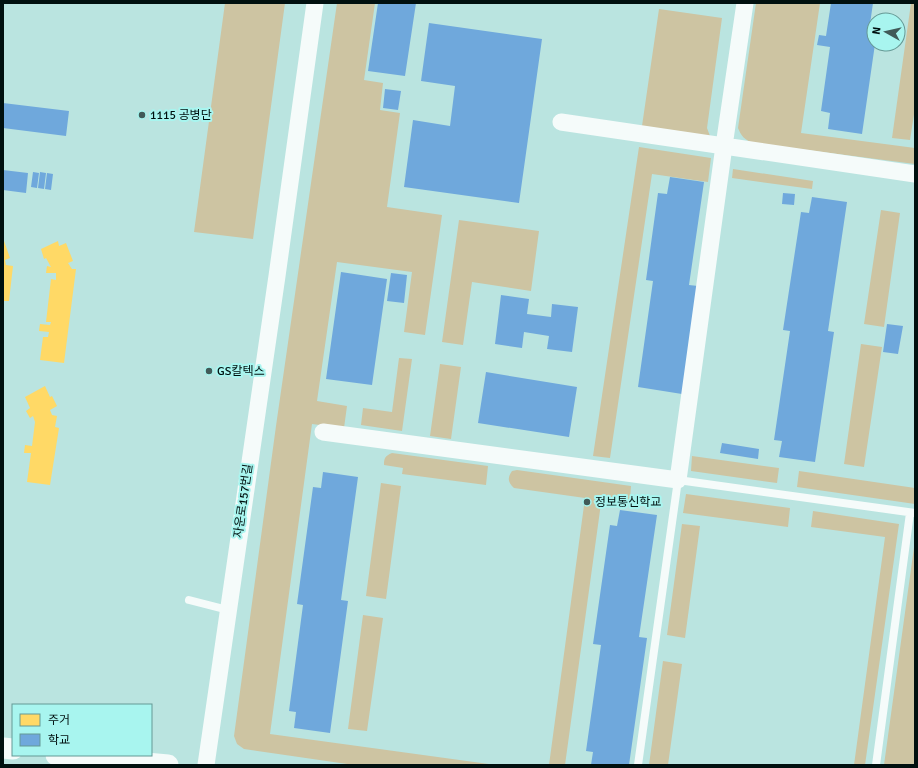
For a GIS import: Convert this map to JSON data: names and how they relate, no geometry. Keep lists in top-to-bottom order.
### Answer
{
  "streets": {
    "street": ["자운로157번길"]
  },
  "places": ["1115 공병단", "GS칼텍스", "정보통신학교"],
  "legend": ["주거", "학교"],
  "north": "left"
}
